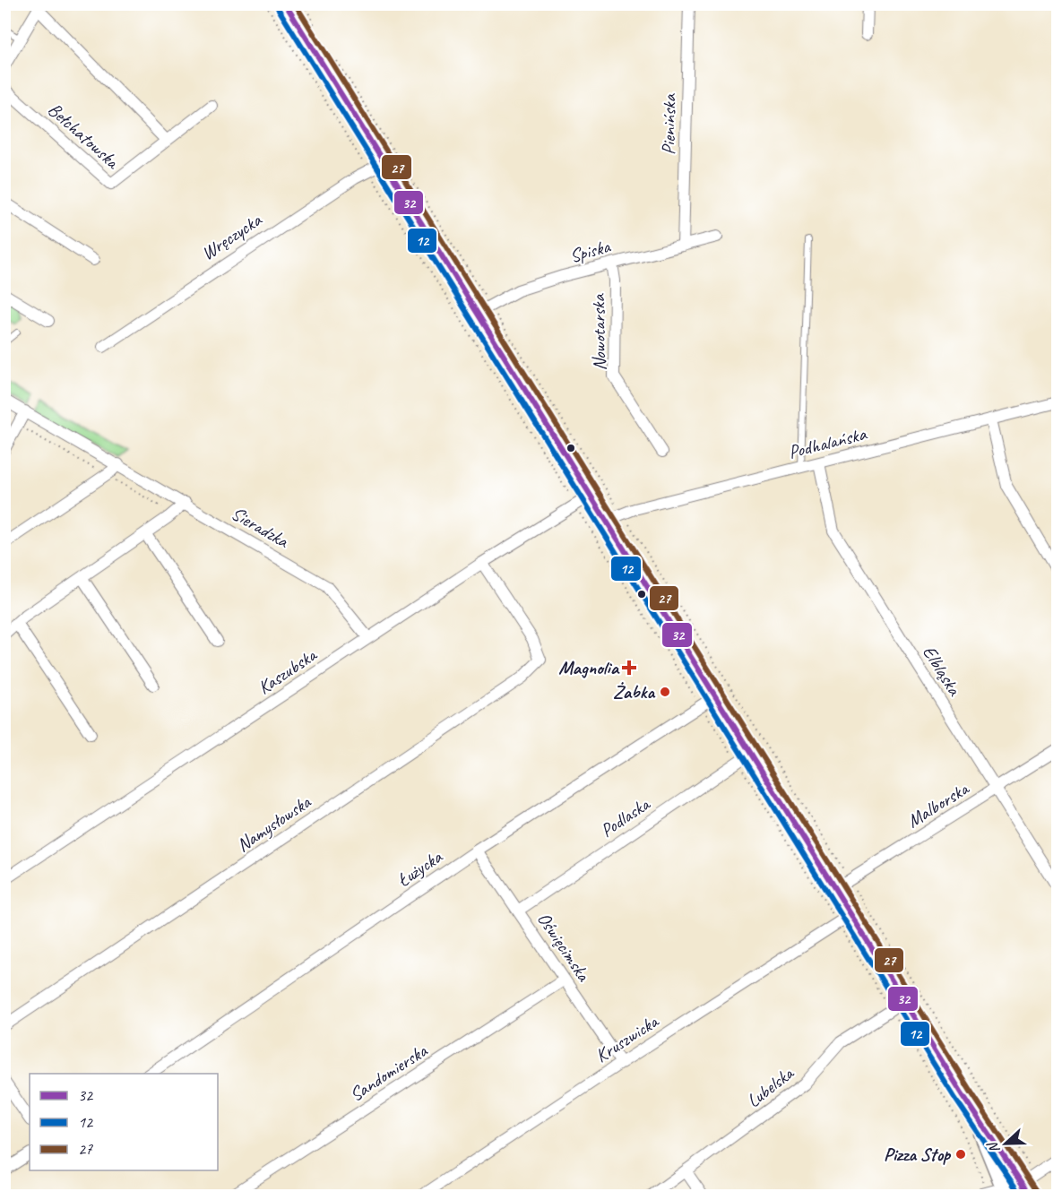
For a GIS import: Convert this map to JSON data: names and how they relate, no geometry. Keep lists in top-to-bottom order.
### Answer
{
  "streets": {
    "street": [
      "Pienińska",
      "Bełchatowska",
      "Wręczycka",
      "Spiska",
      "Nowotarska",
      "Podhalańska",
      "Sieradzka",
      "Elbląska",
      "Kaszubska",
      "Malborska",
      "Podlaska",
      "Namysłowska",
      "Łużycka",
      "Oświęcimska",
      "Kruszwicka",
      "Sandomierska",
      "Lubelska"
    ]
  },
  "crossings": [
    ["Pienińska", "Spiska"],
    ["Spiska", "Nowotarska"],
    ["Podhalańska", "Elbląska"],
    ["Sieradzka", "Kaszubska"],
    ["Elbląska", "Malborska"],
    ["Kaszubska", "Namysłowska"],
    ["Podlaska", "Oświęcimska"],
    ["Łużycka", "Oświęcimska"],
    ["Oświęcimska", "Kruszwicka"],
    ["Oświęcimska", "Sandomierska"]
  ],
  "places": {
    "health": ["Magnolia"],
    "other": ["Żabka", "Pizza Stop"]
  },
  "lines": ["transit line 32", "transit line 27", "transit line 12"],
  "legend": ["32", "12", "27"],
  "north": "left"
}
